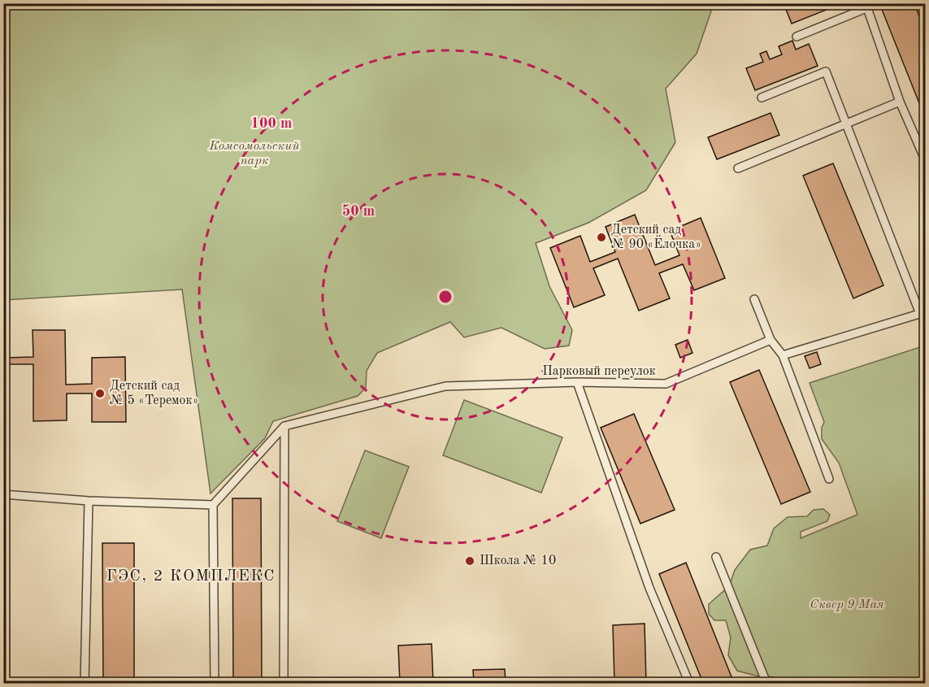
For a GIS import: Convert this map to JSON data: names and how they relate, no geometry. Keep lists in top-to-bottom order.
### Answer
{
  "streets": {
    "lane": ["Парковый переулок"]
  },
  "districts": ["ГЭС, 2 КОМПЛЕКС"],
  "parks": ["Комсомольский парк", "Сквер 9 Мая"],
  "places": ["Детский сад № 90 «Ёлочка»", "Детский сад № 5 «Теремок»", "Школа № 10"],
  "rings": ["100 m", "50 m"]
}
